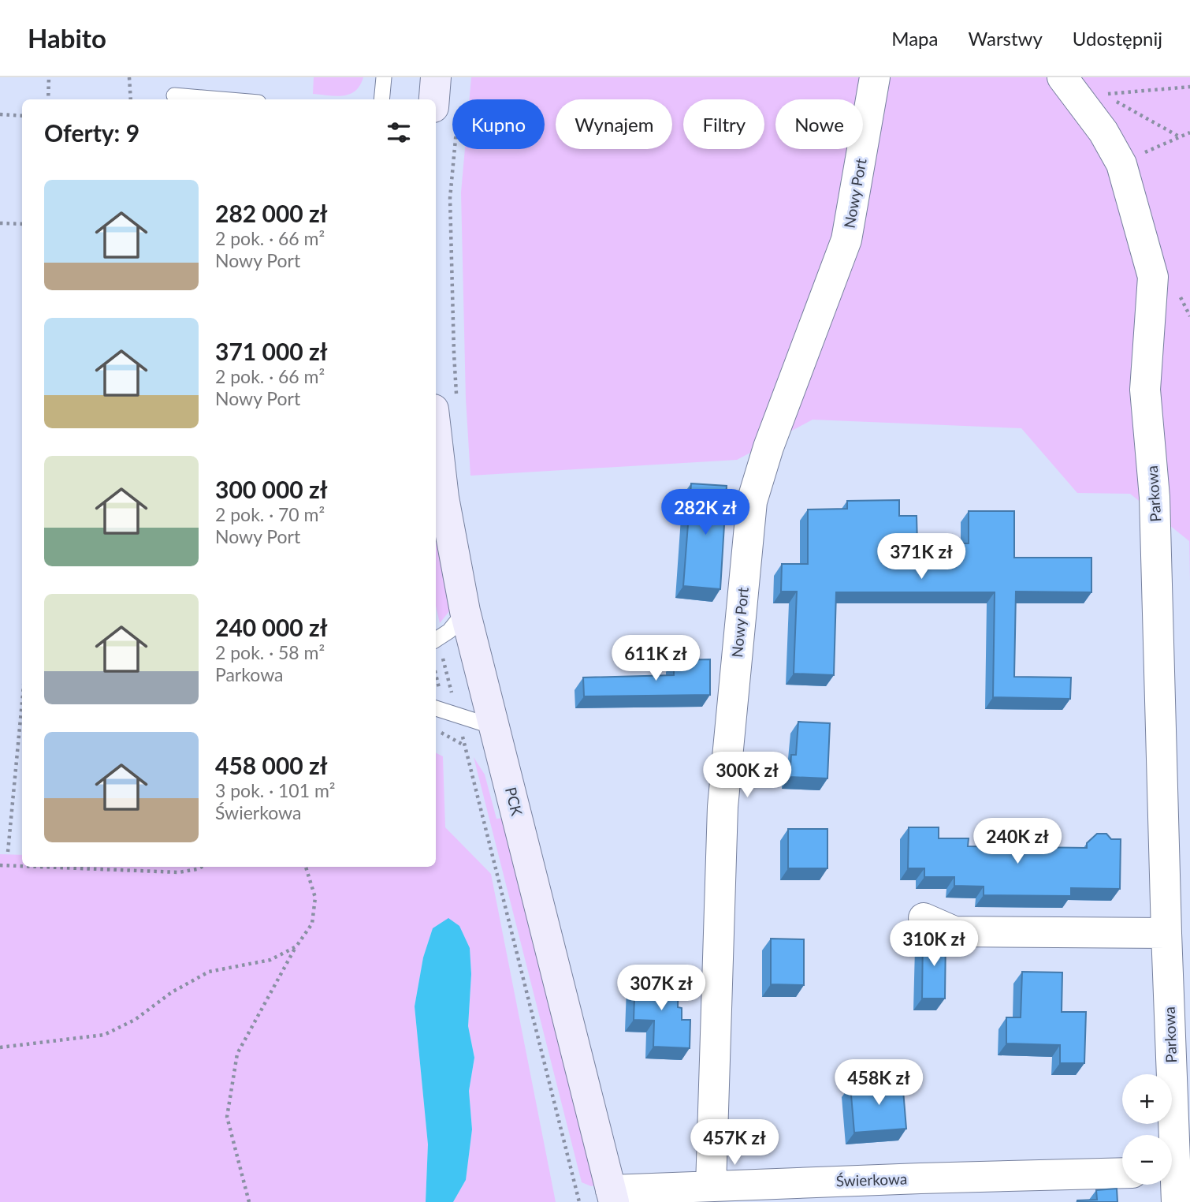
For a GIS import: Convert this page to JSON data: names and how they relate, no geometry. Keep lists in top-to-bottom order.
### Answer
{
  "streets": {
    "street": [
      "Nowy Port",
      "Parkowa",
      "PCK",
      "Świerkowa"
    ]
  },
  "crossings": [
    ["Nowy Port", "Świerkowa"],
    ["PCK", "Świerkowa"]
  ],
  "page": {
    "header": "Habito",
    "nav": ["Mapa", "Warstwy", "Udostępnij"],
    "chip": [
      "Kupno",
      "Wynajem",
      "Filtry",
      "Nowe"
    ],
    "heading": "Oferty: 9",
    "list": [
      {
        "name": "282 000 zł",
        "note": "2 pok. · 66 m² · Nowy Port"
      },
      {
        "name": "371 000 zł",
        "note": "2 pok. · 66 m² · Nowy Port"
      },
      {
        "name": "300 000 zł",
        "note": "2 pok. · 70 m² · Nowy Port"
      },
      {
        "name": "240 000 zł",
        "note": "2 pok. · 58 m² · Parkowa"
      },
      {
        "name": "458 000 zł",
        "note": "3 pok. · 101 m² · Świerkowa"
      }
    ],
    "price": [
      "282K zł",
      "371K zł",
      "611K zł",
      "300K zł",
      "240K zł",
      "310K zł",
      "307K zł",
      "458K zł",
      "457K zł"
    ],
    "map_buttons": ["+", "−"]
  }
}
